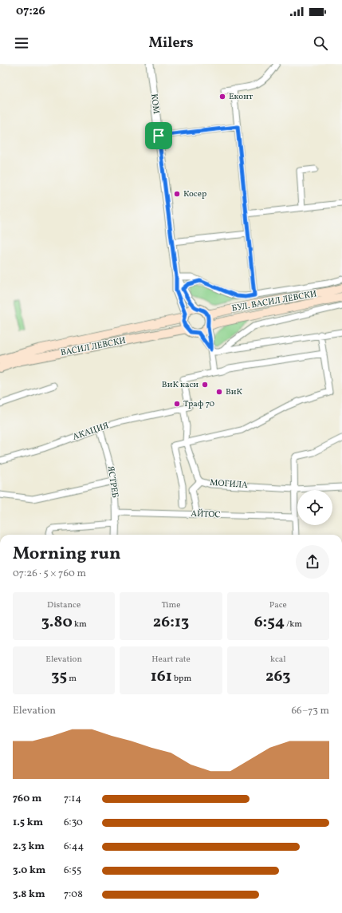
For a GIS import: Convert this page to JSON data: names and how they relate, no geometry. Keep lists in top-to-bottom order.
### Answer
{
  "streets": {
    "main road": ["БУЛ. ВАСИЛ ЛЕВСКИ", "ВАСИЛ ЛЕВСКИ"],
    "street": [
      "КОМ",
      "АКАЦИЯ",
      "ЯСТРЕБ",
      "МОГИЛА",
      "АЙТОС"
    ]
  },
  "crossings": [
    ["КОМ", "БУЛ. ВАСИЛ ЛЕВСКИ"],
    ["КОМ", "ВАСИЛ ЛЕВСКИ"],
    ["БУЛ. ВАСИЛ ЛЕВСКИ", "ВАСИЛ ЛЕВСКИ"],
    ["АКАЦИЯ", "ЯСТРЕБ"],
    ["АКАЦИЯ", "МОГИЛА"],
    ["ЯСТРЕБ", "АЙТОС"]
  ],
  "places": [
    "Еконт",
    "Косер",
    "ВиК каси",
    "ВиК",
    "Траф 70"
  ],
  "page": {
    "status": "07:26",
    "header": "Milers",
    "heading": ["Morning run", "07:26 · 5 × 760 m"],
    "stats": [
      ["Distance", "3.80 km"],
      ["Time", "26:13"],
      ["Pace", "6:54 /km"],
      ["Elevation", "35 m"],
      ["Heart rate", "161 bpm"],
      ["kcal", "263"]
    ],
    "chart": ["Elevation", "66–73 m"],
    "list": [
      {
        "name": "760 m",
        "note": "7:14"
      },
      {
        "name": "1.5 km",
        "note": "6:30"
      },
      {
        "name": "2.3 km",
        "note": "6:44"
      },
      {
        "name": "3.0 km",
        "note": "6:55"
      },
      {
        "name": "3.8 km",
        "note": "7:08"
      }
    ]
  }
}
